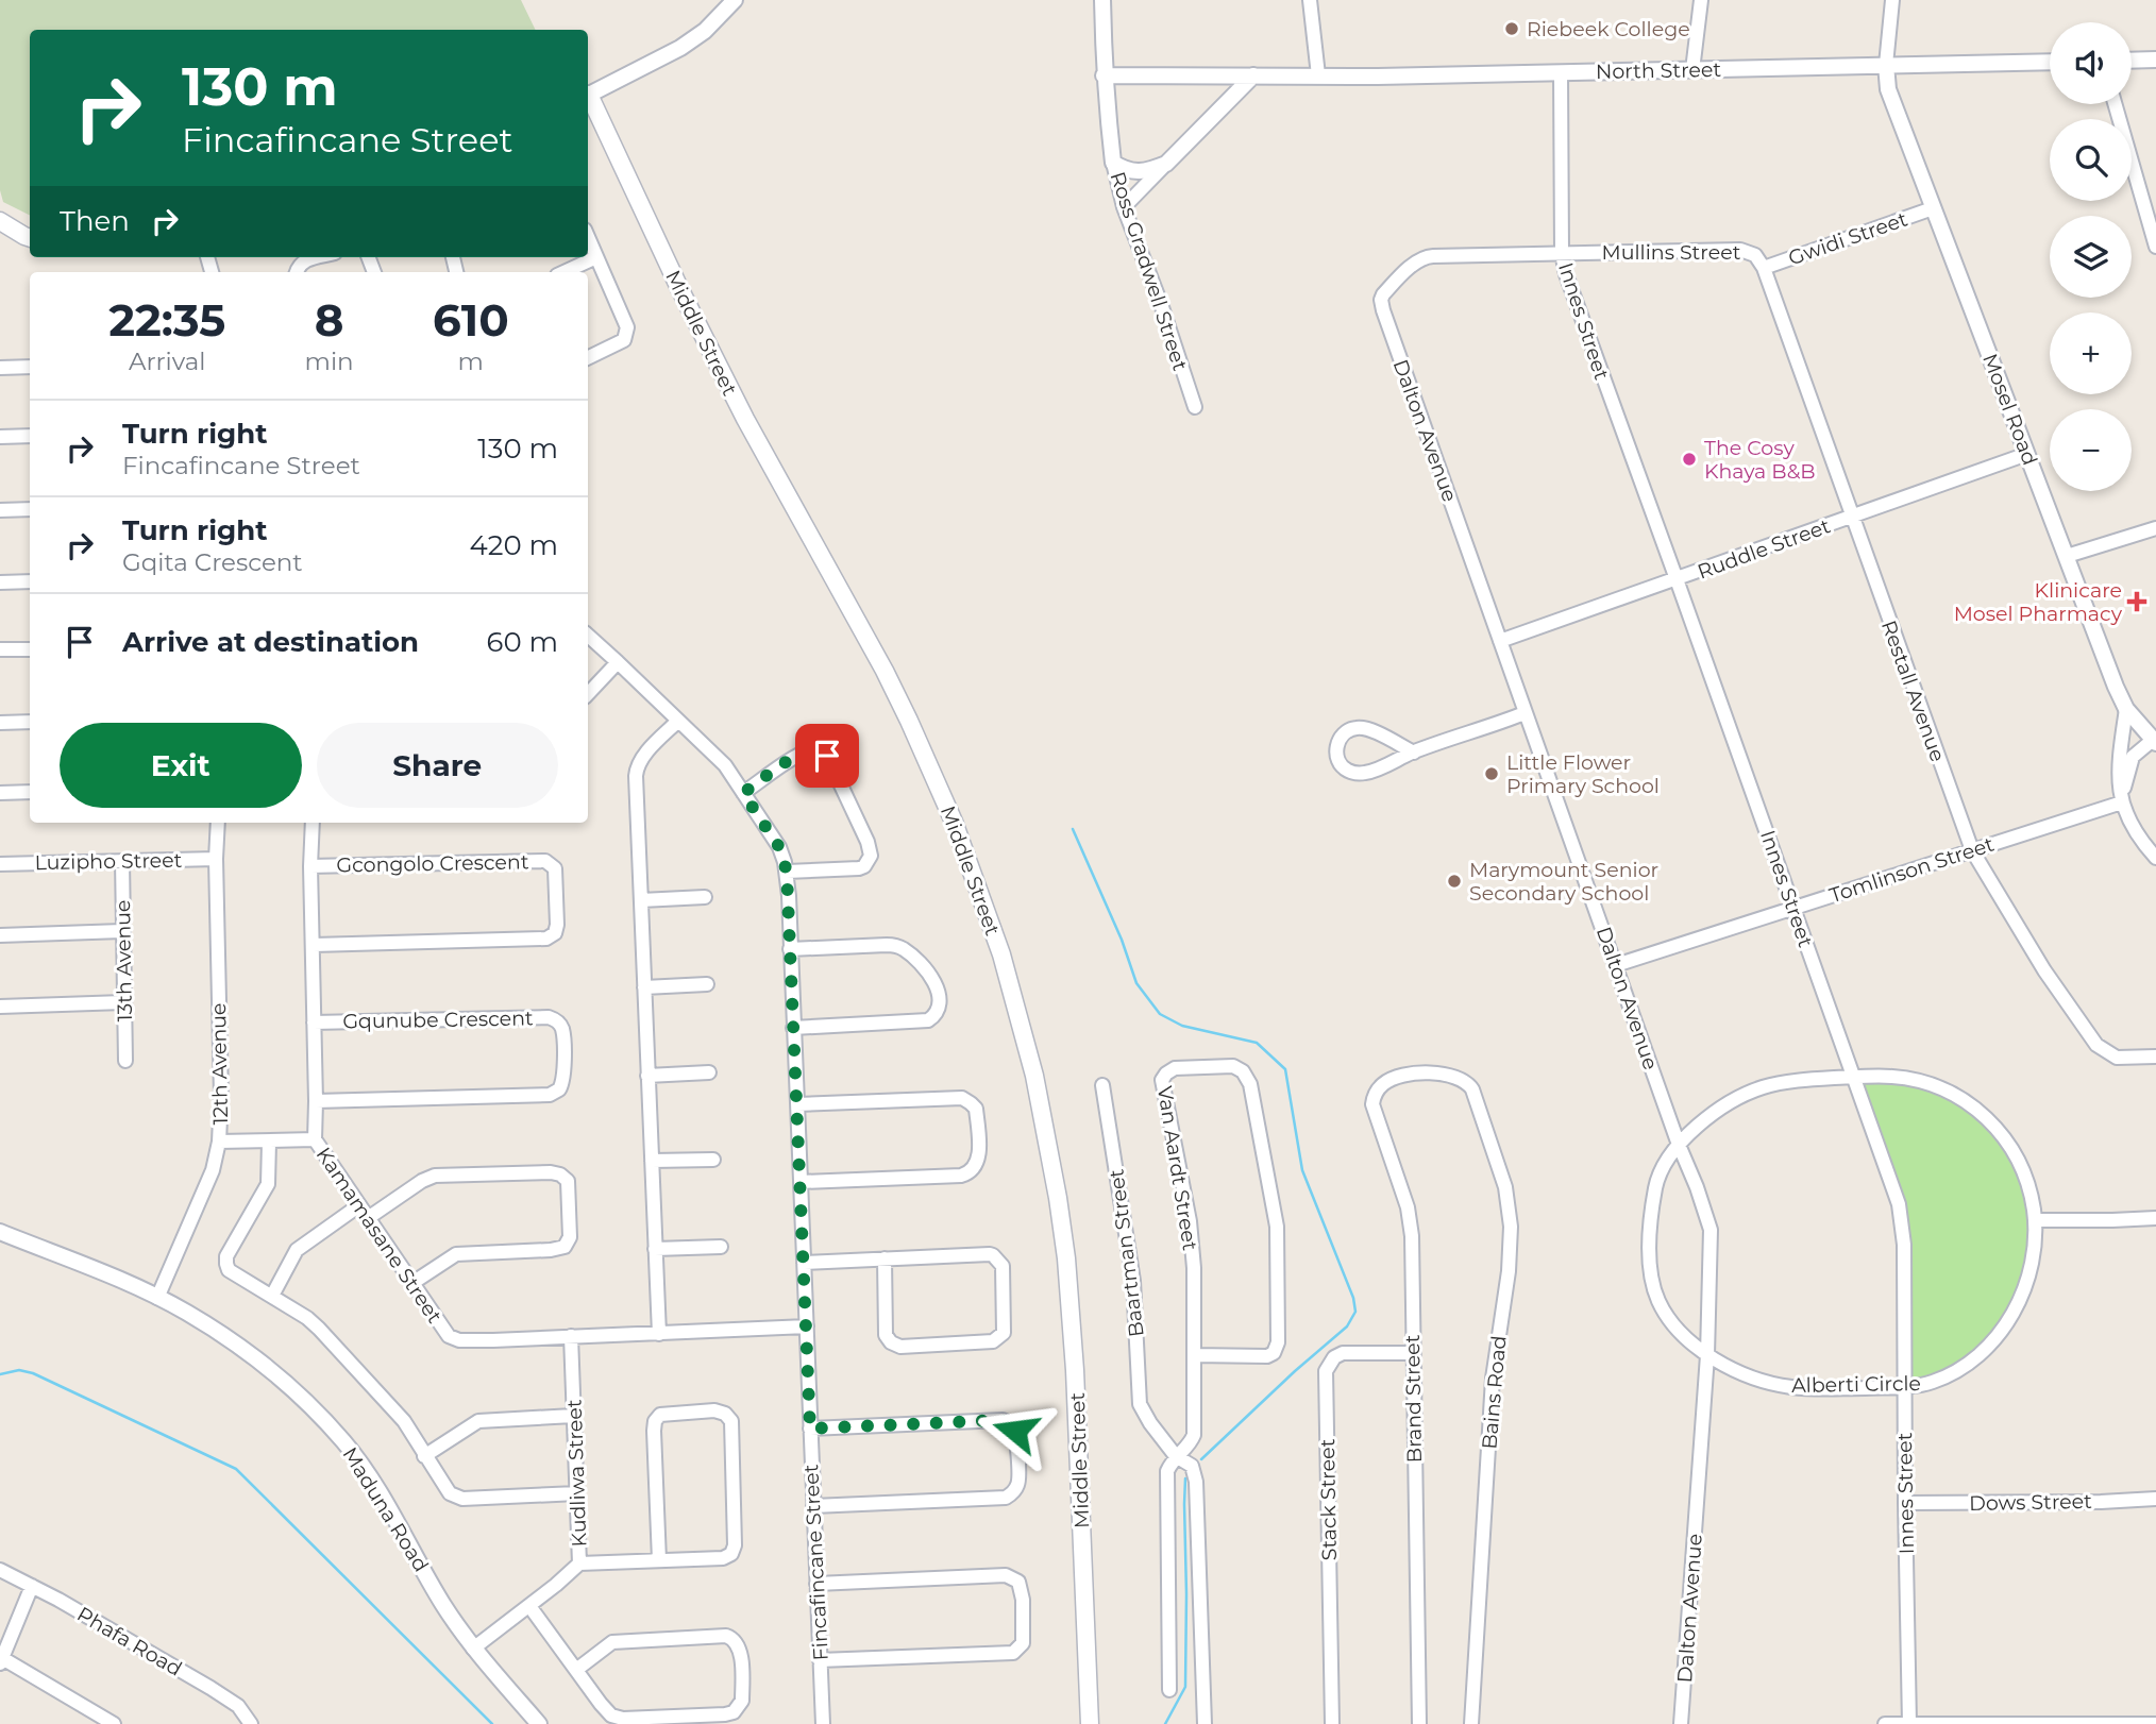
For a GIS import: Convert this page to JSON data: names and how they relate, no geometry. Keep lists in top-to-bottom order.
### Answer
{
  "streets": {
    "main road": ["Middle Street"],
    "street": [
      "North Street",
      "Gwidi Street",
      "Mullins Street",
      "Ross Gradwell Street",
      "Innes Street",
      "Mosel Road",
      "Dalton Avenue",
      "Ruddle Street",
      "Restall Avenue",
      "Luzipho Street",
      "Gcongolo Crescent",
      "Tomlinson Street",
      "13th Avenue",
      "Gqunube Crescent",
      "12th Avenue",
      "Van Aardt Street",
      "Kamamasane Street",
      "Baartman Street",
      "Alberti Circle",
      "Bains Road",
      "Brand Street",
      "Kudliwa Street",
      "Stack Street",
      "Dows Street",
      "Maduna Road",
      "Fincafincane Street",
      "Phafa Road"
    ]
  },
  "crossings": [
    ["North Street", "Ross Gradwell Street"],
    ["North Street", "Innes Street"],
    ["North Street", "Mosel Road"],
    ["Gwidi Street", "Mosel Road"],
    ["Gwidi Street", "Restall Avenue"],
    ["Mullins Street", "Innes Street"],
    ["Mullins Street", "Dalton Avenue"],
    ["Mullins Street", "Restall Avenue"],
    ["Innes Street", "Ruddle Street"],
    ["Innes Street", "Tomlinson Street"],
    ["Innes Street", "Alberti Circle"],
    ["Innes Street", "Dows Street"],
    ["Mosel Road", "Ruddle Street"],
    ["Dalton Avenue", "Ruddle Street"],
    ["Dalton Avenue", "Tomlinson Street"],
    ["Dalton Avenue", "Alberti Circle"],
    ["Ruddle Street", "Restall Avenue"],
    ["Restall Avenue", "Tomlinson Street"],
    ["Luzipho Street", "13th Avenue"],
    ["Luzipho Street", "12th Avenue"],
    ["Gcongolo Crescent", "Kamamasane Street"],
    ["Gqunube Crescent", "Kamamasane Street"],
    ["12th Avenue", "Maduna Road"],
    ["Van Aardt Street", "Baartman Street"],
    ["Kamamasane Street", "Kudliwa Street"],
    ["Kamamasane Street", "Fincafincane Street"],
    ["Bains Road", "Brand Street"],
    ["Brand Street", "Stack Street"],
    ["Kudliwa Street", "Maduna Road"]
  ],
  "places": {
    "other": [
      "Riebeek College",
      "The Cosy Khaya B&B",
      "Little Flower Primary School",
      "Marymount Senior Secondary School"
    ],
    "health": ["Klinicare Mosel Pharmacy"]
  },
  "page": {
    "map_buttons": ["+", "−"],
    "turn": ["130 m", "Fincafincane Street"],
    "then": "Then",
    "eta": [
      "22:35",
      "Arrival",
      "8",
      "min",
      "610",
      "m"
    ],
    "list": [
      {
        "name": "Turn right",
        "note": "Fincafincane Street",
        "value": "130 m"
      },
      {
        "name": "Turn right",
        "note": "Gqita Crescent",
        "value": "420 m"
      },
      {
        "name": "Arrive at destination",
        "value": "60 m"
      }
    ],
    "buttons": ["Exit", "Share"]
  }
}
